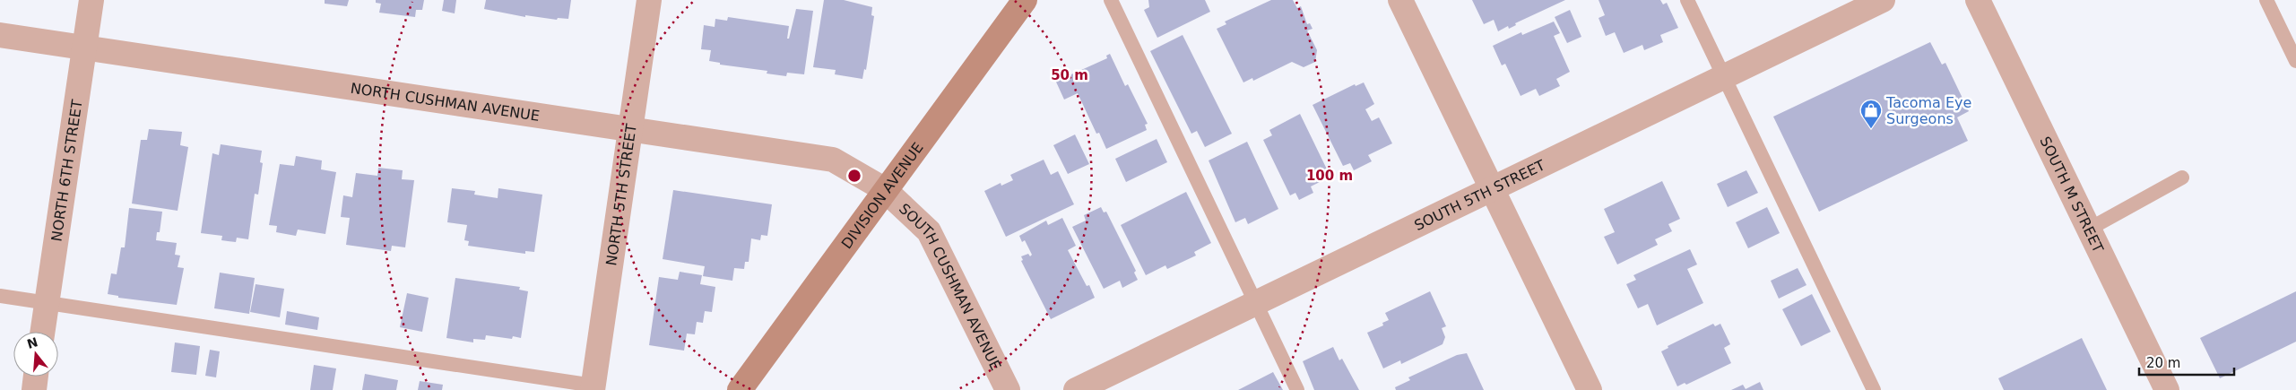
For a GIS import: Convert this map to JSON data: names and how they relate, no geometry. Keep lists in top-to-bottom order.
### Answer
{
  "streets": {
    "main road": ["DIVISION AVENUE"],
    "street": [
      "NORTH CUSHMAN AVENUE",
      "NORTH 6TH STREET",
      "NORTH 5TH STREET",
      "SOUTH 5TH STREET",
      "SOUTH M STREET",
      "SOUTH CUSHMAN AVENUE"
    ]
  },
  "crossings": [
    ["NORTH CUSHMAN AVENUE", "NORTH 6TH STREET"],
    ["NORTH CUSHMAN AVENUE", "NORTH 5TH STREET"],
    ["NORTH CUSHMAN AVENUE", "DIVISION AVENUE"],
    ["NORTH CUSHMAN AVENUE", "SOUTH CUSHMAN AVENUE"],
    ["DIVISION AVENUE", "SOUTH CUSHMAN AVENUE"]
  ],
  "places": {
    "shop": ["Tacoma Eye Surgeons"]
  },
  "scale_bar": "20 m",
  "north": "top",
  "rings": ["50 m", "100 m"]
}
